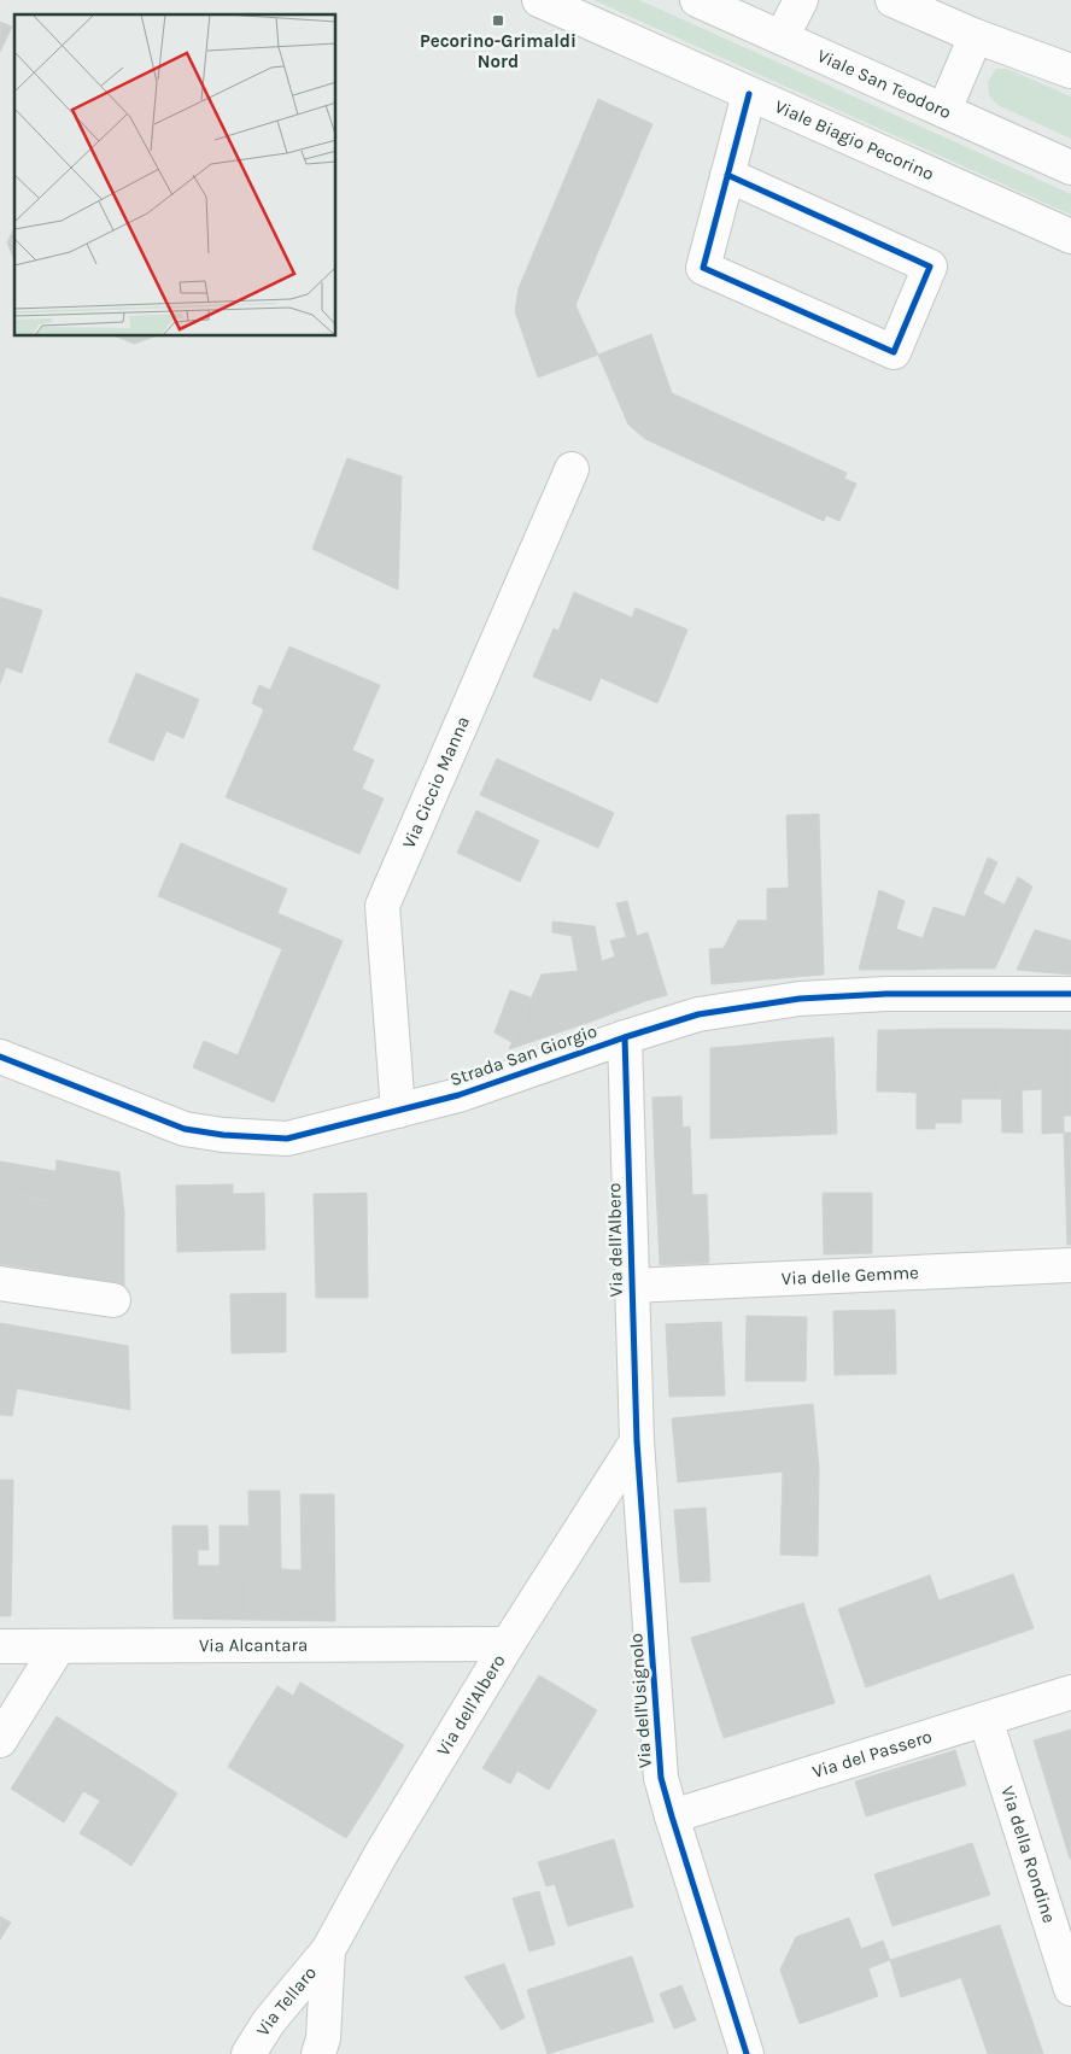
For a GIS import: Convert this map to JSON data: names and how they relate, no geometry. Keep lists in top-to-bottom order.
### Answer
{
  "streets": {
    "street": [
      "Viale San Teodoro",
      "Viale Biagio Pecorino",
      "Via Ciccio Manna",
      "Strada San Giorgio",
      "Via dell'Albero",
      "Via delle Gemme",
      "Via Alcantara",
      "Via dell'Usignolo",
      "Via del Passero",
      "Via della Rondine",
      "Via Tellaro"
    ]
  },
  "crossings": [
    ["Via Ciccio Manna", "Strada San Giorgio"],
    ["Strada San Giorgio", "Via dell'Albero"],
    ["Via dell'Albero", "Via delle Gemme"],
    ["Via dell'Albero", "Via Alcantara"],
    ["Via dell'Albero", "Via dell'Usignolo"],
    ["Via dell'Albero", "Via Tellaro"],
    ["Via dell'Usignolo", "Via del Passero"],
    ["Via del Passero", "Via della Rondine"]
  ],
  "places": {
    "transit": ["Pecorino-Grimaldi Nord"]
  }
}
